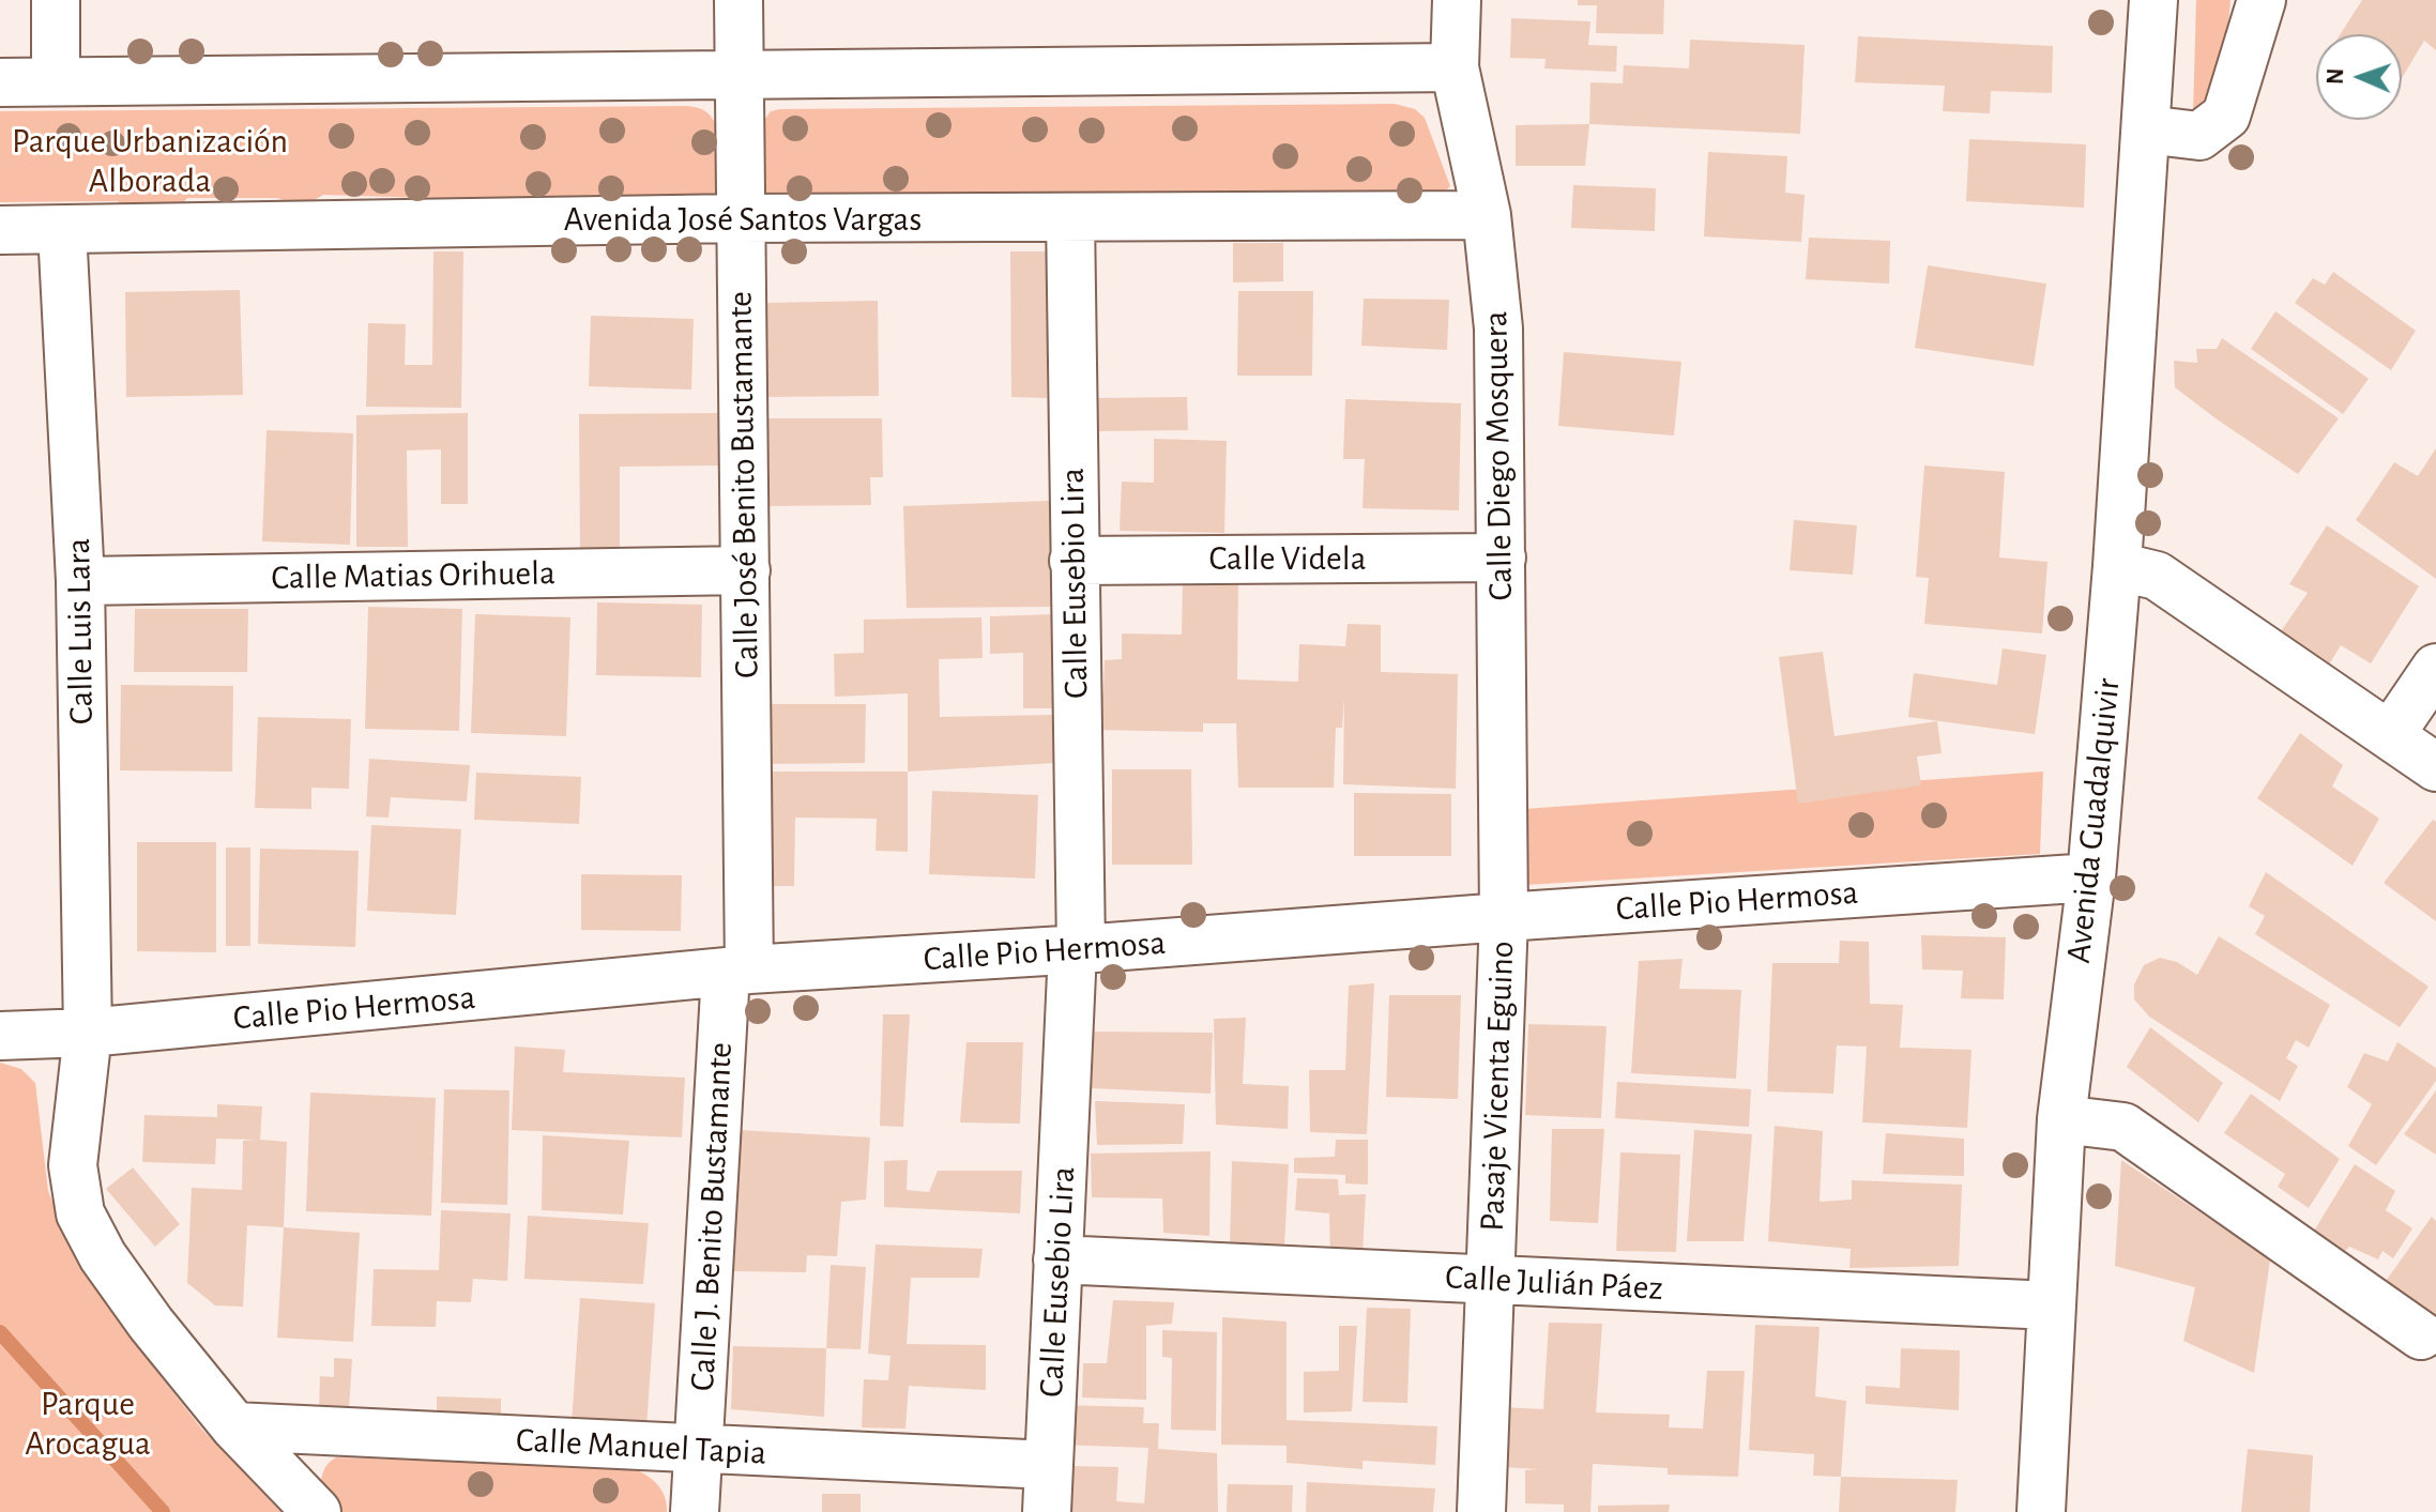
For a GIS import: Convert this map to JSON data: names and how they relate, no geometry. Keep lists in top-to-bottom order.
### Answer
{
  "streets": {
    "street": [
      "Avenida José Santos Vargas",
      "Calle Diego Mosquera",
      "Calle José Benito Bustamante",
      "Calle Videla",
      "Calle Matias Orihuela",
      "Calle Eusebio Lira",
      "Calle Luis Lara",
      "Avenida Guadalquivir",
      "Calle Pio Hermosa",
      "Pasaje Vicenta Eguino",
      "Calle J. Benito Bustamante",
      "Calle Julián Páez",
      "Calle Manuel Tapia"
    ]
  },
  "crossings": [
    ["Avenida José Santos Vargas", "Calle Diego Mosquera"],
    ["Avenida José Santos Vargas", "Calle José Benito Bustamante"],
    ["Avenida José Santos Vargas", "Calle Eusebio Lira"],
    ["Avenida José Santos Vargas", "Calle Luis Lara"],
    ["Calle Diego Mosquera", "Calle Videla"],
    ["Calle Diego Mosquera", "Calle Pio Hermosa"],
    ["Calle Diego Mosquera", "Pasaje Vicenta Eguino"],
    ["Calle José Benito Bustamante", "Calle Matias Orihuela"],
    ["Calle José Benito Bustamante", "Calle Pio Hermosa"],
    ["Calle José Benito Bustamante", "Calle J. Benito Bustamante"],
    ["Calle Videla", "Calle Eusebio Lira"],
    ["Calle Matias Orihuela", "Calle Luis Lara"],
    ["Calle Eusebio Lira", "Calle Pio Hermosa"],
    ["Calle Eusebio Lira", "Calle Julián Páez"],
    ["Calle Eusebio Lira", "Calle Manuel Tapia"],
    ["Calle Luis Lara", "Calle Pio Hermosa"],
    ["Calle Luis Lara", "Calle Manuel Tapia"],
    ["Avenida Guadalquivir", "Calle Pio Hermosa"],
    ["Avenida Guadalquivir", "Calle Julián Páez"],
    ["Calle Pio Hermosa", "Pasaje Vicenta Eguino"],
    ["Calle Pio Hermosa", "Calle J. Benito Bustamante"],
    ["Pasaje Vicenta Eguino", "Calle Julián Páez"],
    ["Calle J. Benito Bustamante", "Calle Manuel Tapia"]
  ],
  "parks": ["Parque Urbanización Alborada", "Parque Arocagua"],
  "north": "left"
}
